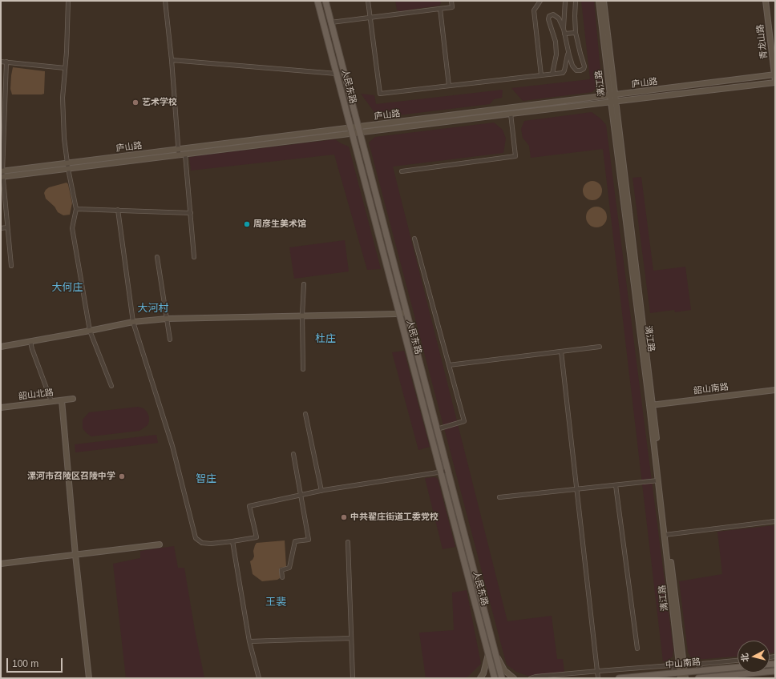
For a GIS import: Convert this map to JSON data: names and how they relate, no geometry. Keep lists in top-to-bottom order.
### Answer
{
  "streets": {
    "main road": ["人民东路", "中山南路"],
    "street": [
      "青龙山路",
      "漓江路",
      "庐山路",
      "韶山南路",
      "韶山北路"
    ]
  },
  "crossings": [
    ["青龙山路", "庐山路"],
    ["漓江路", "庐山路"],
    ["漓江路", "韶山南路"],
    ["漓江路", "中山南路"],
    ["庐山路", "人民东路"]
  ],
  "districts": [
    "大何庄",
    "大河村",
    "杜庄",
    "智庄",
    "王裴"
  ],
  "places": [
    "艺术学校",
    "周彦生美术馆",
    "漯河市召陵区召陵中学",
    "中共翟庄街道工委党校"
  ],
  "scale_bar": "100 m",
  "north": "left"
}
